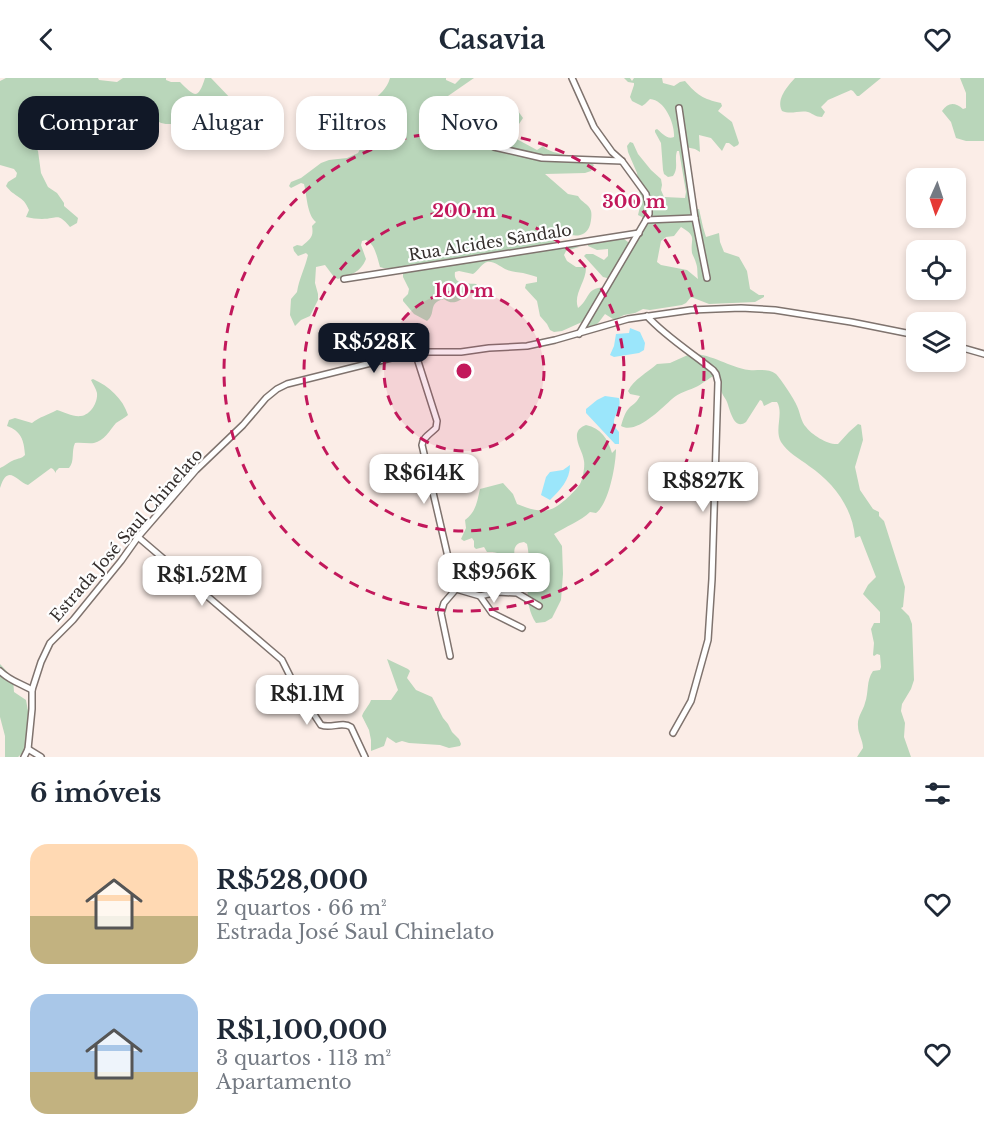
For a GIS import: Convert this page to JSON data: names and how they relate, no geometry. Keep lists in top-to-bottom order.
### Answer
{
  "streets": {
    "street": ["Rua Alcides Sândalo", "Estrada José Saul Chinelato"]
  },
  "north": "bottom",
  "page": {
    "header": "Casavia",
    "chip": [
      "Comprar",
      "Alugar",
      "Filtros",
      "Novo"
    ],
    "price": [
      "R$528K",
      "R$614K",
      "R$827K",
      "R$956K",
      "R$1.52M",
      "R$1.1M"
    ],
    "heading": "6 imóveis",
    "list": [
      {
        "name": "R$528,000",
        "note": "2 quartos · 66 m² · Estrada José Saul Chinelato"
      },
      {
        "name": "R$1,100,000",
        "note": "3 quartos · 113 m² · Apartamento"
      }
    ]
  },
  "rings": ["300 m", "200 m", "100 m"]
}
